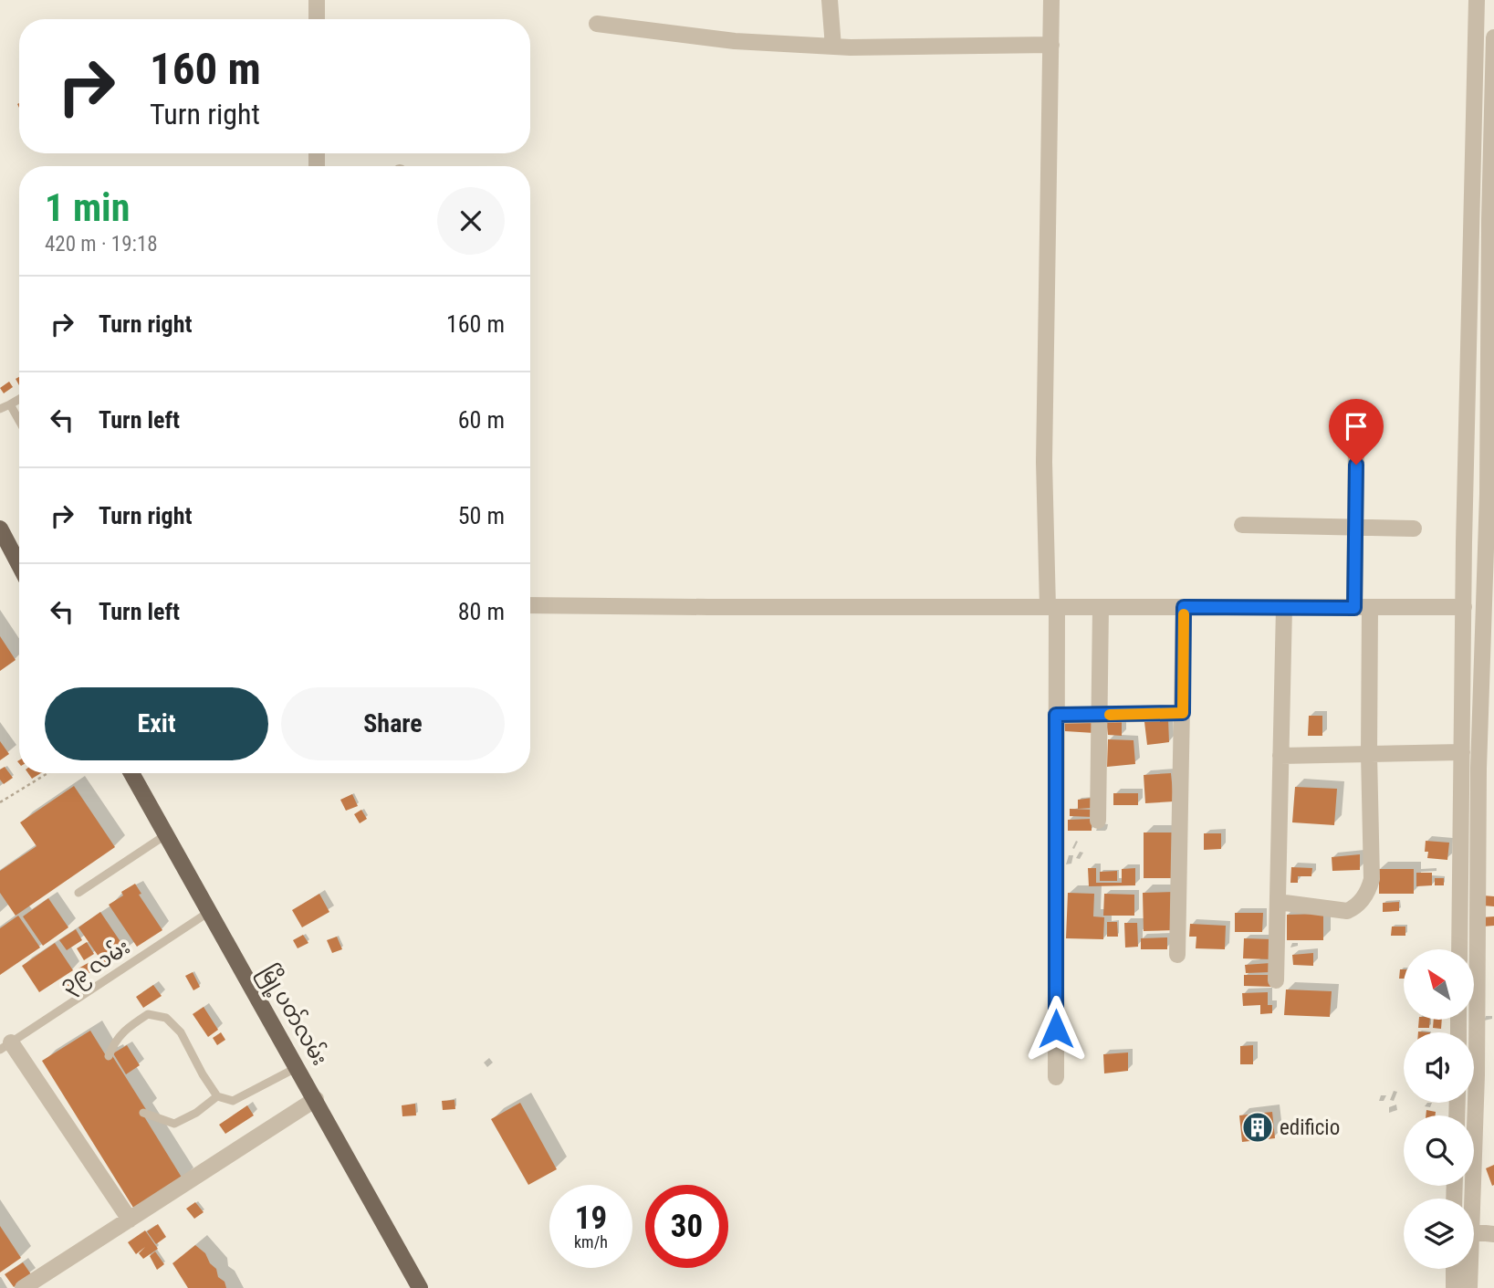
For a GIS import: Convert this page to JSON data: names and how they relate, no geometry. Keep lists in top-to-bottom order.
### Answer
{
  "streets": {
    "main road": ["မြို့ပတ်လမ်း"],
    "lane": ["၃၉ လမ်း"]
  },
  "crossings": [
    ["၃၉ လမ်း", "မြို့ပတ်လမ်း"]
  ],
  "places": {
    "building": ["edificio"]
  },
  "north": "top left",
  "page": {
    "turn": ["160 m", "Turn right"],
    "heading": ["1 min", "420 m · 19:18"],
    "list": [
      {
        "name": "Turn right",
        "value": "160 m"
      },
      {
        "name": "Turn left",
        "value": "60 m"
      },
      {
        "name": "Turn right",
        "value": "50 m"
      },
      {
        "name": "Turn left",
        "value": "80 m"
      }
    ],
    "buttons": ["Exit", "Share"],
    "speed": "19 km/h",
    "limit": "30"
  }
}
